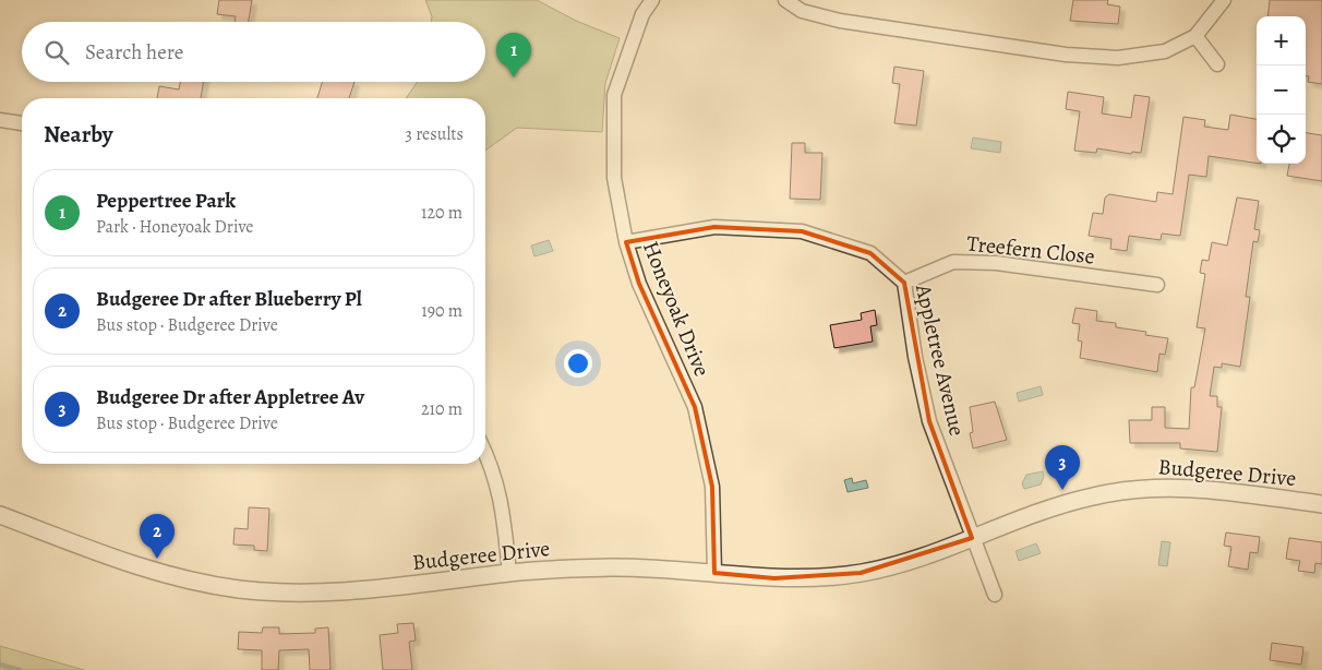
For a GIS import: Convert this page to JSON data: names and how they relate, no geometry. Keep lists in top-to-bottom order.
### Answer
{
  "streets": {
    "street": [
      "Treefern Close",
      "Honeyoak Drive",
      "Appletree Avenue",
      "Budgeree Drive"
    ]
  },
  "crossings": [
    ["Treefern Close", "Appletree Avenue"],
    ["Honeyoak Drive", "Appletree Avenue"],
    ["Honeyoak Drive", "Budgeree Drive"],
    ["Appletree Avenue", "Budgeree Drive"]
  ],
  "page": {
    "map_buttons": ["+", "−"],
    "search": "Search here",
    "pins": ["1", "3", "2"],
    "heading": ["Nearby", "3 results"],
    "list": [
      {
        "mark": "1",
        "name": "Peppertree Park",
        "note": "Park · Honeyoak Drive",
        "value": "120 m"
      },
      {
        "mark": "2",
        "name": "Budgeree Dr after Blueberry Pl",
        "note": "Bus stop · Budgeree Drive",
        "value": "190 m"
      },
      {
        "mark": "3",
        "name": "Budgeree Dr after Appletree Av",
        "note": "Bus stop · Budgeree Drive",
        "value": "210 m"
      }
    ]
  }
}
